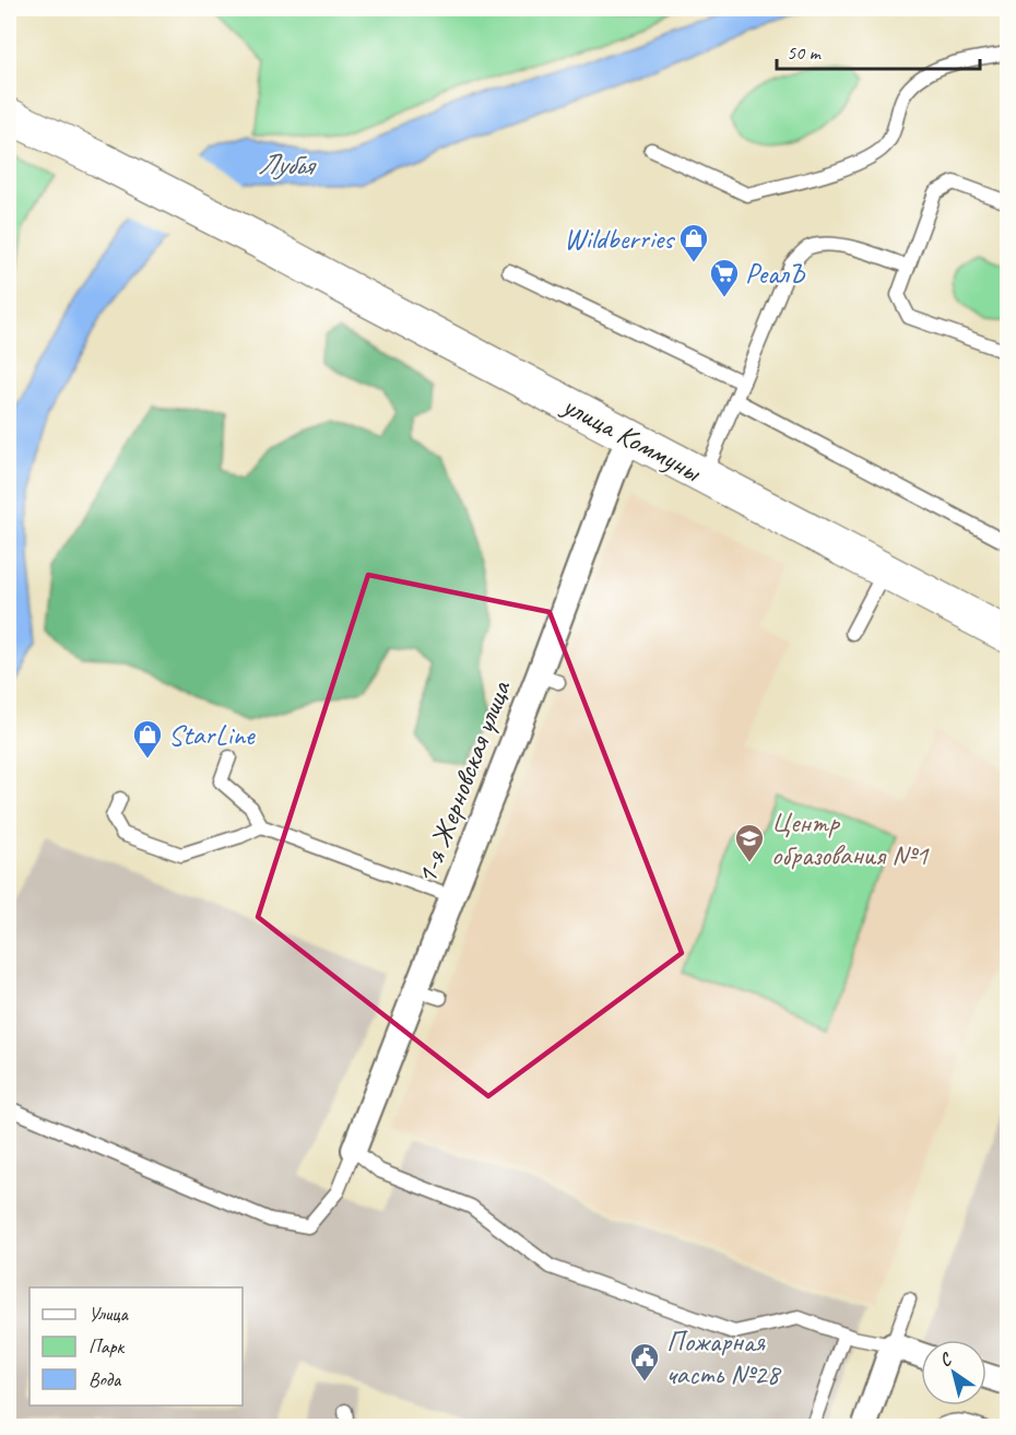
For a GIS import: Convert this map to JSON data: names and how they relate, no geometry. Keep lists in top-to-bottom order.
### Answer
{
  "streets": {
    "main road": ["улица Коммуны"],
    "street": ["1-я Жерновская улица"]
  },
  "crossings": [
    ["улица Коммуны", "1-я Жерновская улица"]
  ],
  "water": ["Лубья"],
  "places": {
    "shop": ["Wildberries", "StarLine"],
    "supermarket": ["РеалЪ"],
    "school or university": ["Центр образования №1"],
    "public building": ["Пожарная часть №28"]
  },
  "legend": ["Улица", "Парк", "Вода"],
  "scale_bar": "50 m",
  "north": "top left"
}
